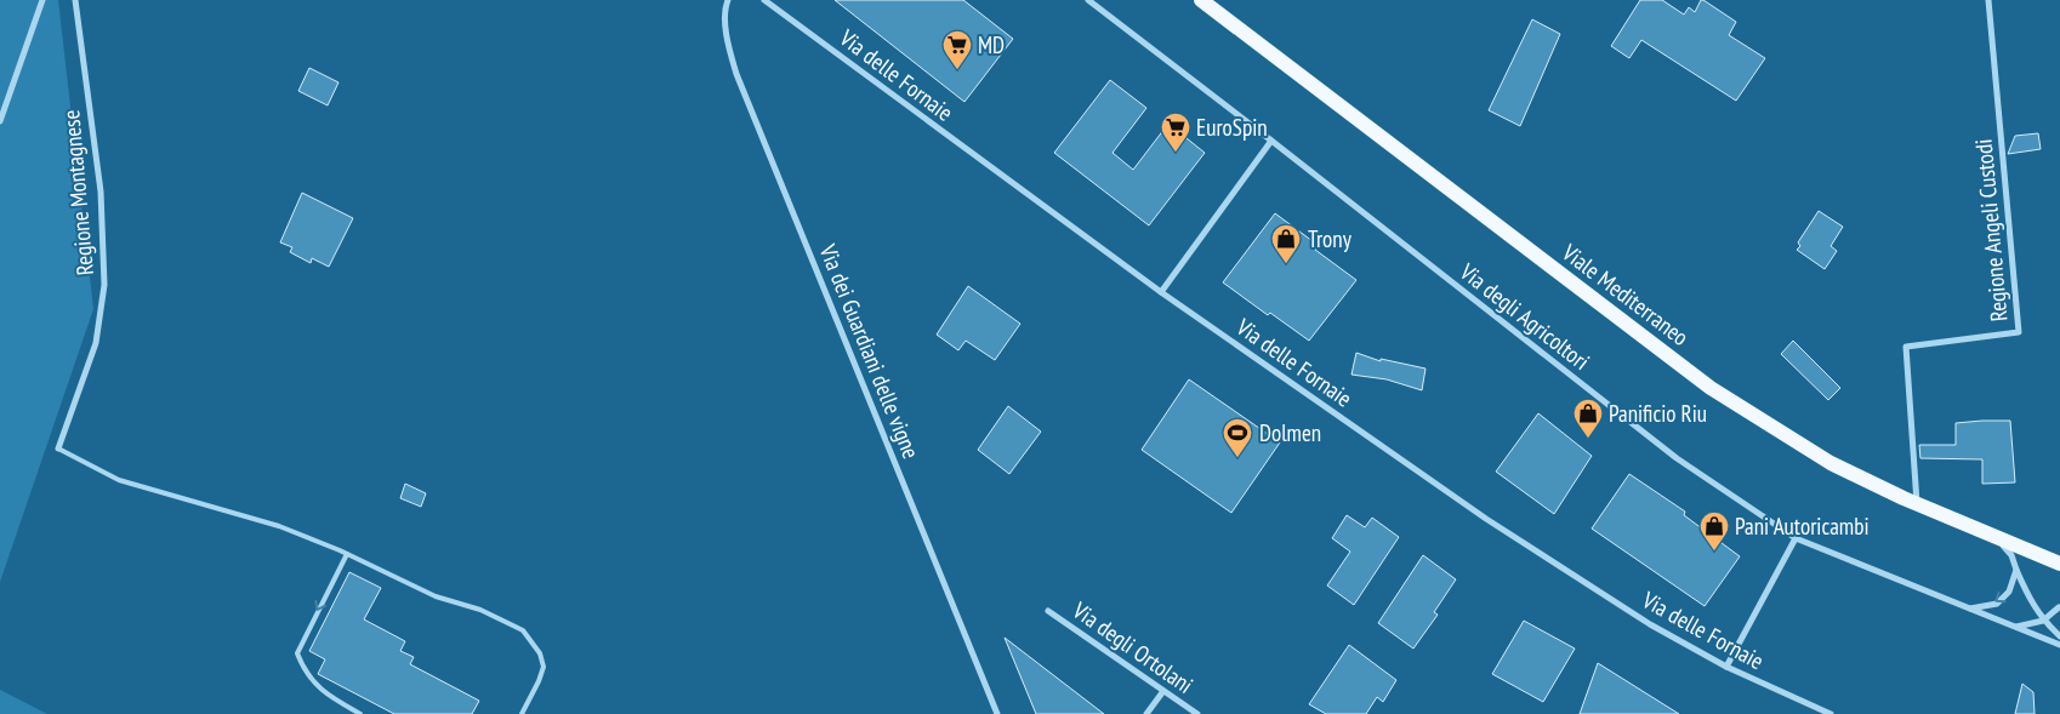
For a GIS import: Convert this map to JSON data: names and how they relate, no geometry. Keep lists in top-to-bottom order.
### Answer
{
  "streets": {
    "main road": ["Viale Mediterraneo"],
    "street": [
      "Via delle Fornaie",
      "Regione Montagnese",
      "Regione Angeli Custodi",
      "Via degli Agricoltori",
      "Via dei Guardiani delle vigne",
      "Via degli Ortolani"
    ]
  },
  "crossings": [
    ["Regione Angeli Custodi", "Viale Mediterraneo"]
  ],
  "places": {
    "supermarket": ["MD", "EuroSpin"],
    "shop": ["Trony", "Panificio Riu", "Pani Autoricambi"],
    "sports": ["Dolmen"]
  }
}
